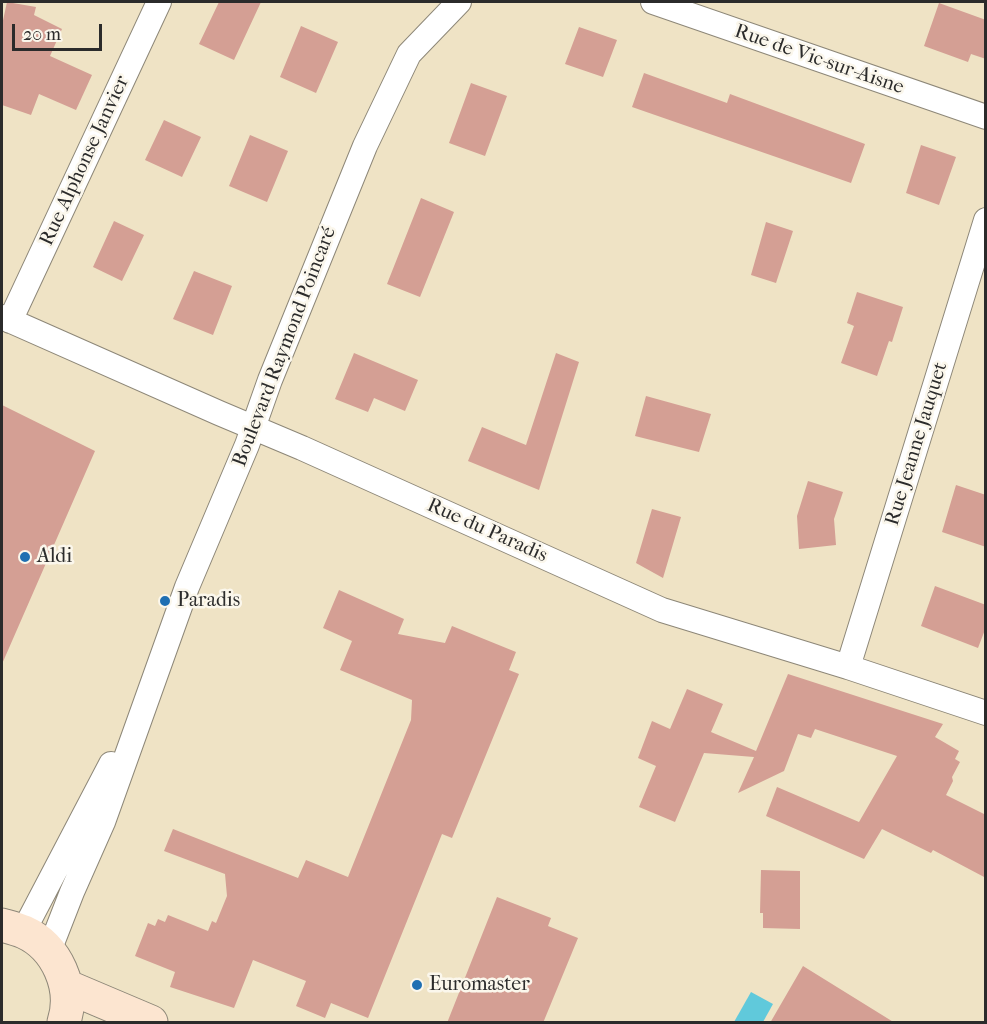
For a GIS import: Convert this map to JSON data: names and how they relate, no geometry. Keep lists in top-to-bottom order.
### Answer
{
  "streets": {
    "street": [
      "Rue de Vic-sur-Aisne",
      "Rue Alphonse Janvier",
      "Boulevard Raymond Poincaré",
      "Rue Jeanne Jauquet",
      "Rue du Paradis"
    ]
  },
  "crossings": [
    ["Rue Alphonse Janvier", "Rue du Paradis"],
    ["Boulevard Raymond Poincaré", "Rue du Paradis"],
    ["Rue Jeanne Jauquet", "Rue du Paradis"]
  ],
  "places": ["Aldi", "Paradis", "Euromaster"],
  "scale_bar": "20 m"
}
